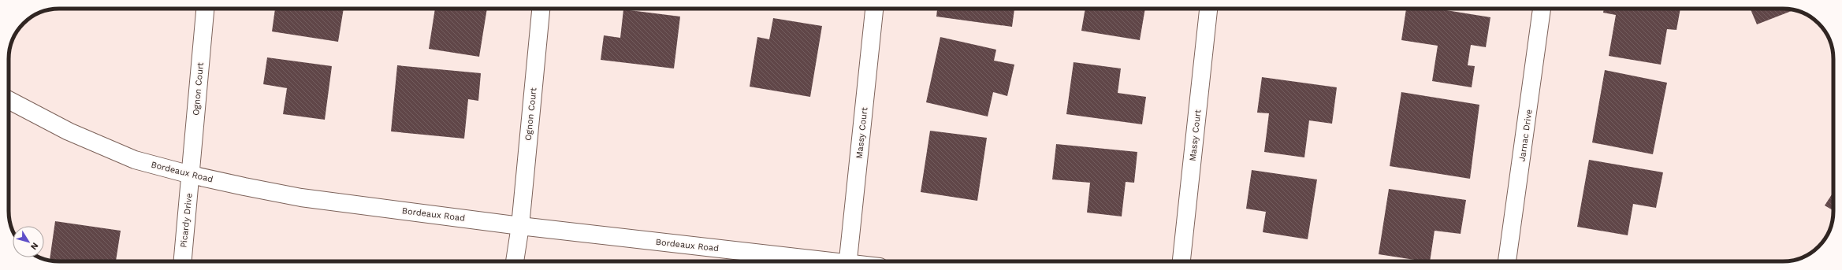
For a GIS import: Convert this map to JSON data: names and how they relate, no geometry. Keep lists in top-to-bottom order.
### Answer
{
  "streets": {
    "street": [
      "Ognon Court",
      "Massy Court",
      "Jarnac Drive",
      "Bordeaux Road",
      "Picardy Drive"
    ]
  },
  "crossings": [
    ["Ognon Court", "Bordeaux Road"],
    ["Ognon Court", "Picardy Drive"],
    ["Bordeaux Road", "Picardy Drive"]
  ],
  "north": "bottom right"
}
